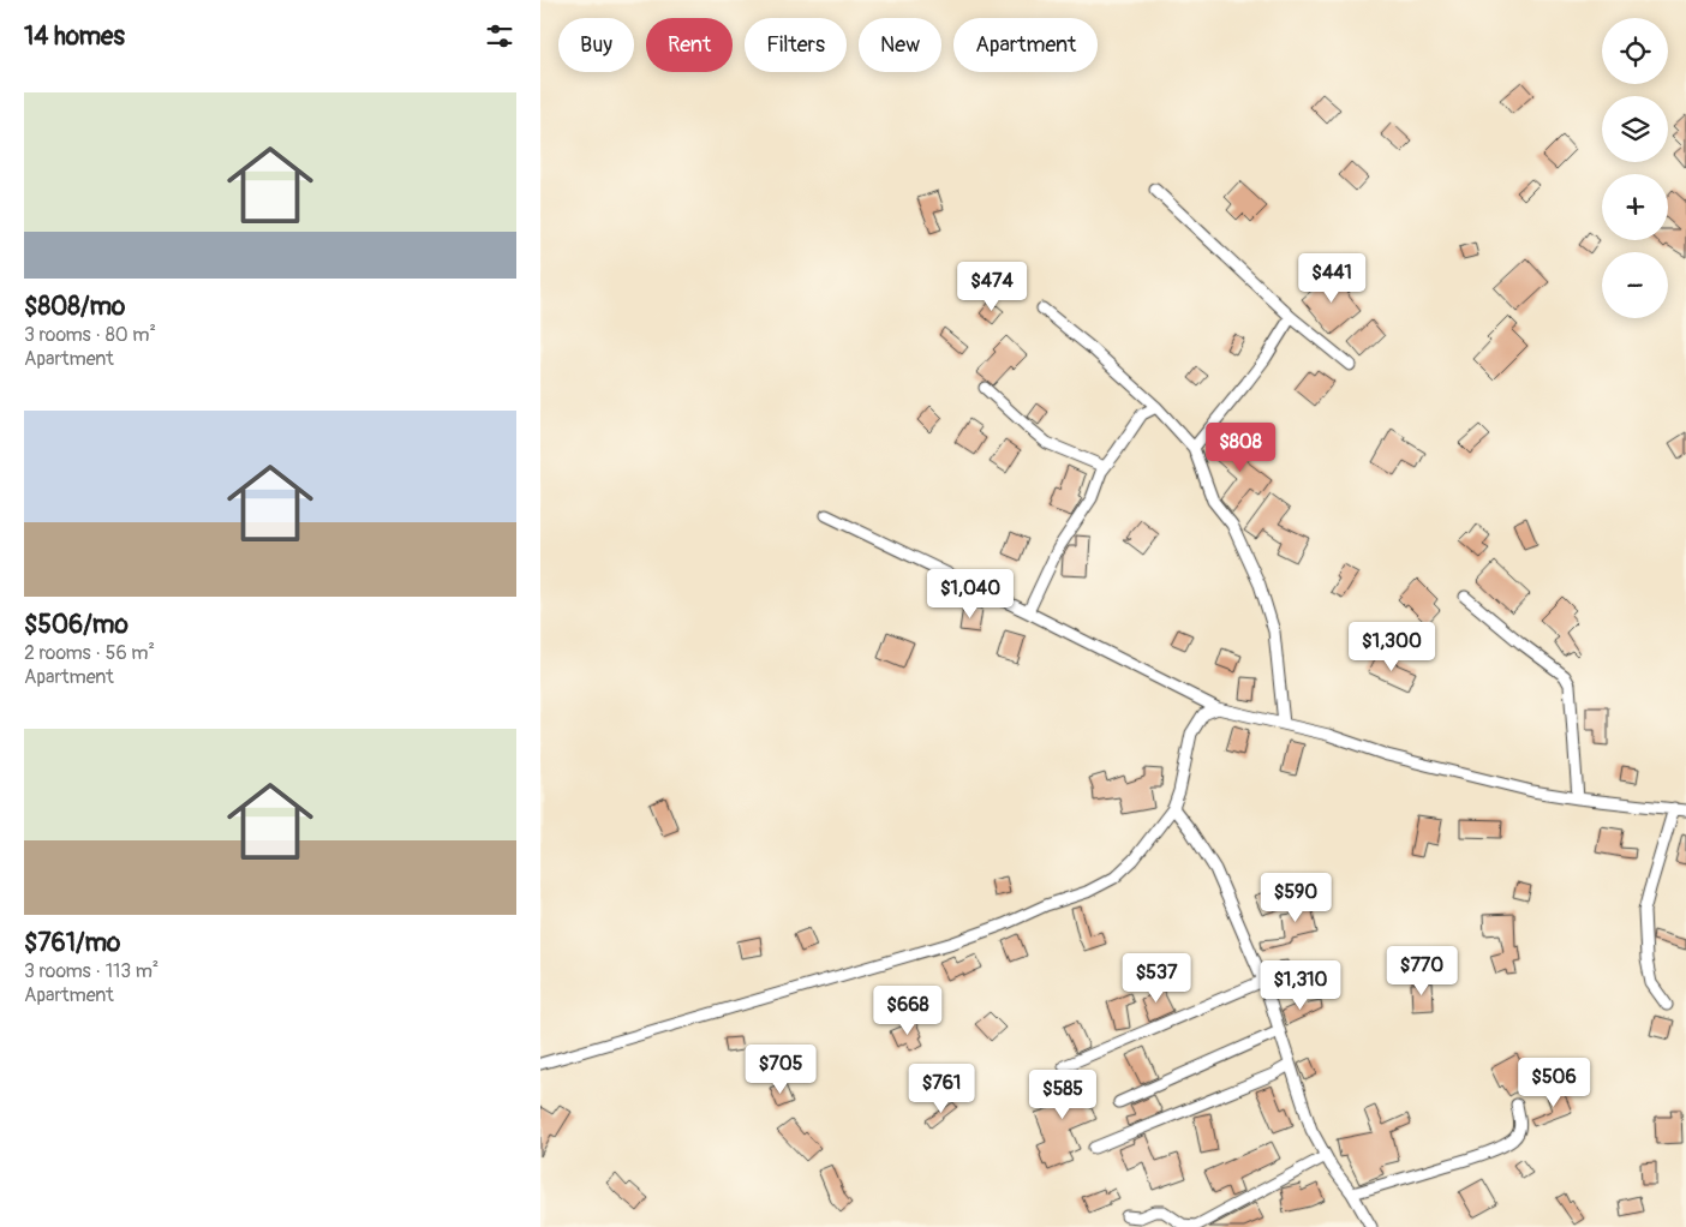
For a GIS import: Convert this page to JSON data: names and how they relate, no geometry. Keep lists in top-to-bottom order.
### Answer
{
  "page": {
    "heading": "14 homes",
    "map_buttons": ["+", "−"],
    "chip": [
      "Buy",
      "Rent",
      "Filters",
      "New",
      "Apartment"
    ],
    "list": [
      {
        "name": "$808/mo",
        "note": "3 rooms · 80 m² · Apartment"
      },
      {
        "name": "$506/mo",
        "note": "2 rooms · 56 m² · Apartment"
      },
      {
        "name": "$761/mo",
        "note": "3 rooms · 113 m² · Apartment"
      }
    ],
    "price": [
      "$441",
      "$474",
      "$808",
      "$1,040",
      "$1,300",
      "$590",
      "$770",
      "$537",
      "$1,310",
      "$668",
      "$705",
      "$506",
      "$761",
      "$585"
    ]
  }
}
